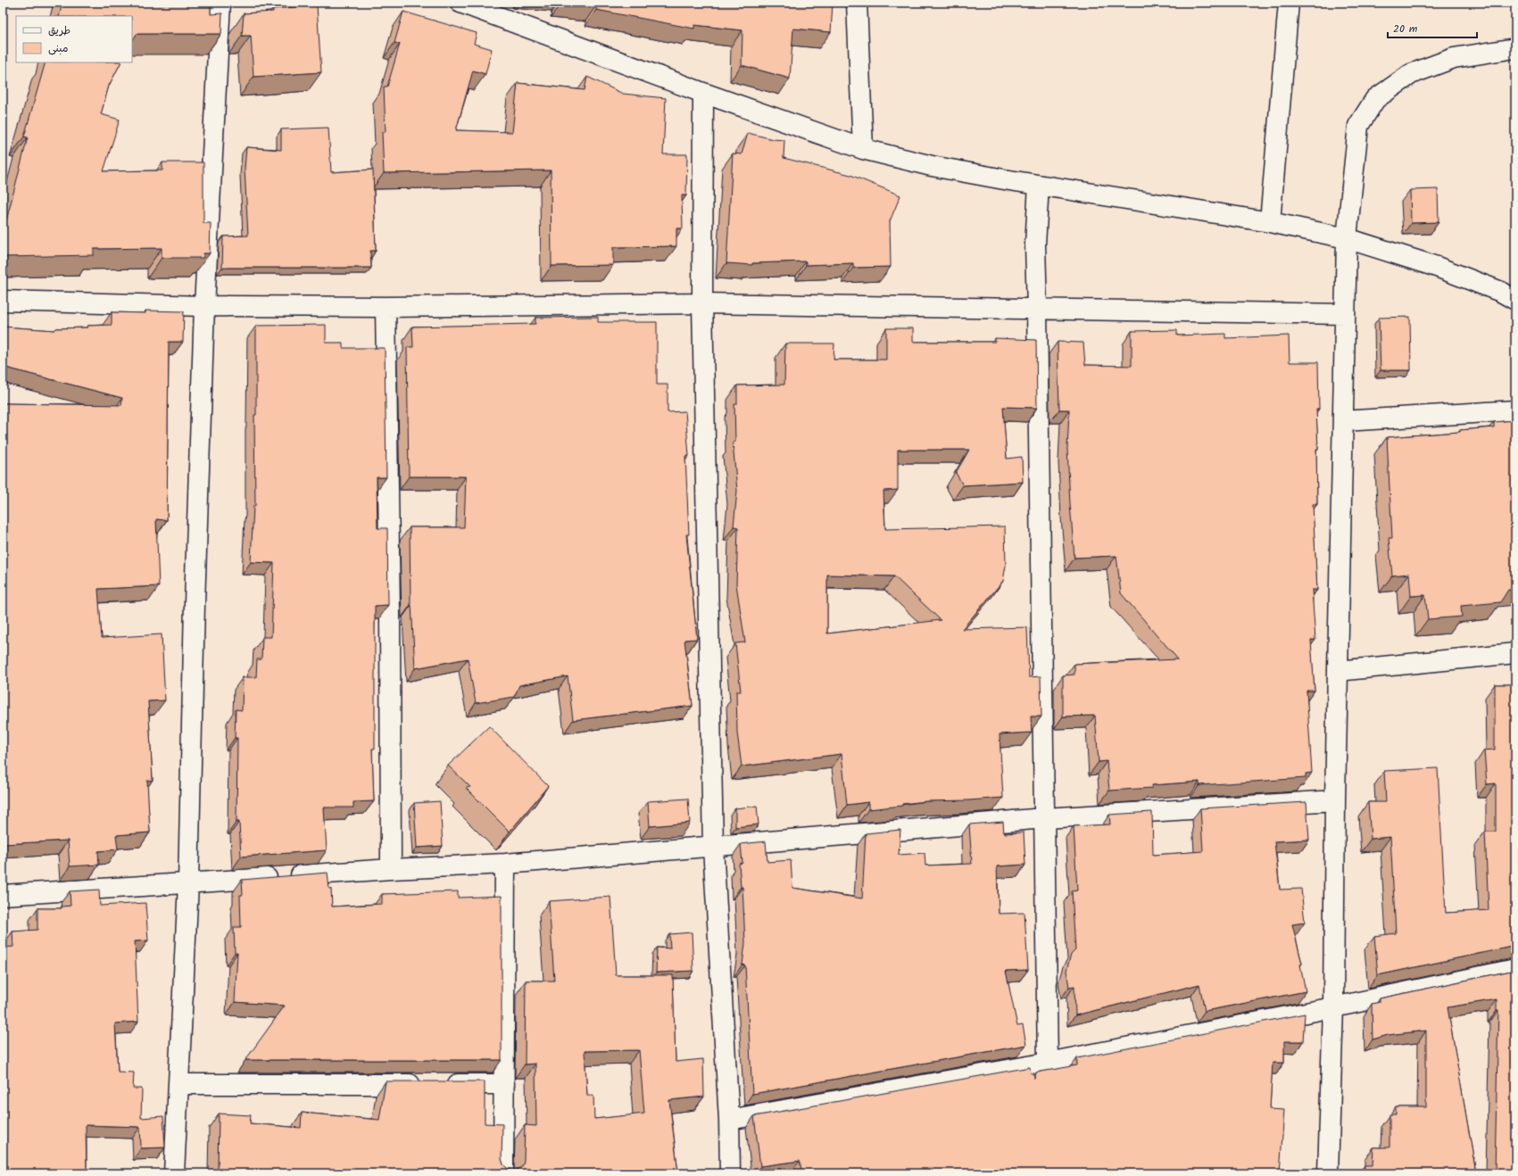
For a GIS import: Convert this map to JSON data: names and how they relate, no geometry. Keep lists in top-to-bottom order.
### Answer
{
  "legend": ["طريق", "مبنى"],
  "scale_bar": "20 m"
}
